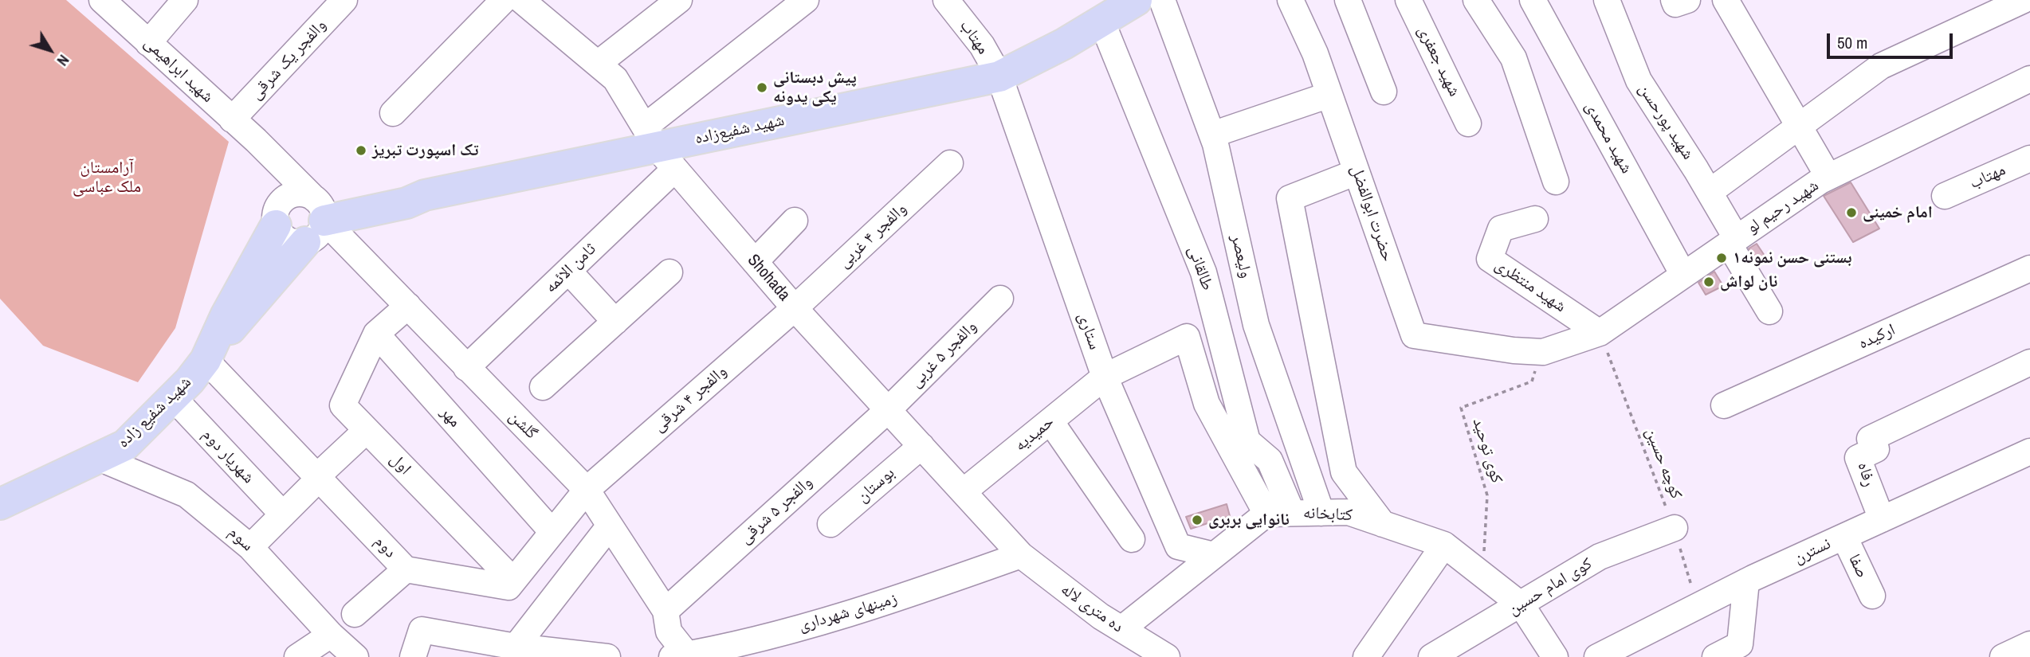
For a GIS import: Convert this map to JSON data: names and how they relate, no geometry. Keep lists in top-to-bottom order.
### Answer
{
  "streets": {
    "main road": ["شهید شفیع‌زاده", "شهید شفیع زاده"],
    "street": [
      "مهتاب",
      "والفجر یک شرقی",
      "شهید جعفری",
      "شهید ابراهیمی",
      "شهید پورحسن",
      "شهید محمدی",
      "شهید رحیم لو",
      "حضرت ابوالفضل",
      "والفجر ۴ غربی",
      "ولیعصر",
      "ثامن الائمه",
      "طالقانی",
      "Shohada",
      "شهید منتظری",
      "ستاری",
      "ارکیده",
      "والفجر ۵ غربی",
      "والفجر ۴ شرقی",
      "مهر",
      "گلشن",
      "حمیدیه",
      "شهریار دوم",
      "اول",
      "رفاه",
      "بوستان",
      "والفجر ۵ شرقی",
      "کتابخانه",
      "سوم",
      "دوم",
      "نسترن",
      "صفا",
      "کوی امام حسین",
      "ده متری لاله",
      "زمینهای شهرداری"
    ],
    "path": ["کوی توحید", "کوچه حسین"]
  },
  "crossings": [
    ["مهتاب", "شهید شفیع‌زاده"],
    ["مهتاب", "ستاری"],
    ["والفجر یک شرقی", "شهید ابراهیمی"],
    ["شهید ابراهیمی", "شهید شفیع‌زاده"],
    ["شهید ابراهیمی", "شهید شفیع زاده"],
    ["شهید ابراهیمی", "گلشن"],
    ["شهید پورحسن", "شهید رحیم لو"],
    ["شهید شفیع‌زاده", "ثامن الائمه"],
    ["شهید شفیع‌زاده", "طالقانی"],
    ["شهید شفیع‌زاده", "Shohada"],
    ["شهید شفیع‌زاده", "ستاری"],
    ["شهید شفیع‌زاده", "شهید شفیع زاده"],
    ["شهید شفیع‌زاده", "گلشن"],
    ["شهید محمدی", "شهید رحیم لو"],
    ["شهید رحیم لو", "حضرت ابوالفضل"],
    ["شهید رحیم لو", "شهید منتظری"],
    ["شهید رحیم لو", "کوی توحید"],
    ["شهید رحیم لو", "کوچه حسین"],
    ["والفجر ۴ غربی", "Shohada"],
    ["والفجر ۴ غربی", "والفجر ۴ شرقی"],
    ["ولیعصر", "کتابخانه"],
    ["ثامن الائمه", "Shohada"],
    ["ثامن الائمه", "گلشن"],
    ["طالقانی", "کتابخانه"],
    ["Shohada", "والفجر ۵ غربی"],
    ["Shohada", "والفجر ۴ شرقی"],
    ["Shohada", "حمیدیه"],
    ["Shohada", "بوستان"],
    ["Shohada", "والفجر ۵ شرقی"],
    ["Shohada", "ده متری لاله"],
    ["Shohada", "زمینهای شهرداری"],
    ["شهید منتظری", "کوچه حسین"],
    ["ستاری", "حمیدیه"],
    ["والفجر ۵ غربی", "والفجر ۵ شرقی"],
    ["والفجر ۴ شرقی", "گلشن"],
    ["شهید شفیع زاده", "گلشن"],
    ["شهید شفیع زاده", "شهریار دوم"],
    ["شهید شفیع زاده", "سوم"],
    ["شهید شفیع زاده", "دوم"],
    ["مهر", "اول"],
    ["گلشن", "والفجر ۵ شرقی"],
    ["گلشن", "زمینهای شهرداری"],
    ["حمیدیه", "کتابخانه"],
    ["کوی توحید", "کتابخانه"],
    ["کوچه حسین", "نسترن"],
    ["کوچه حسین", "کوی امام حسین"],
    ["اول", "دوم"],
    ["رفاه", "نسترن"],
    ["کتابخانه", "کوی امام حسین"],
    ["نسترن", "صفا"],
    ["ده متری لاله", "زمینهای شهرداری"]
  ],
  "parks": ["آرامستان ملک عباسی"],
  "places": [
    "پیش دبستانی یکی یدونه",
    "تک اسپورت تبریز",
    "امام خمینی",
    "بستنی حسن نمونه۱",
    "نان لواش",
    "نانوایی بربری"
  ],
  "scale_bar": "50 m",
  "north": "bottom right"
}
